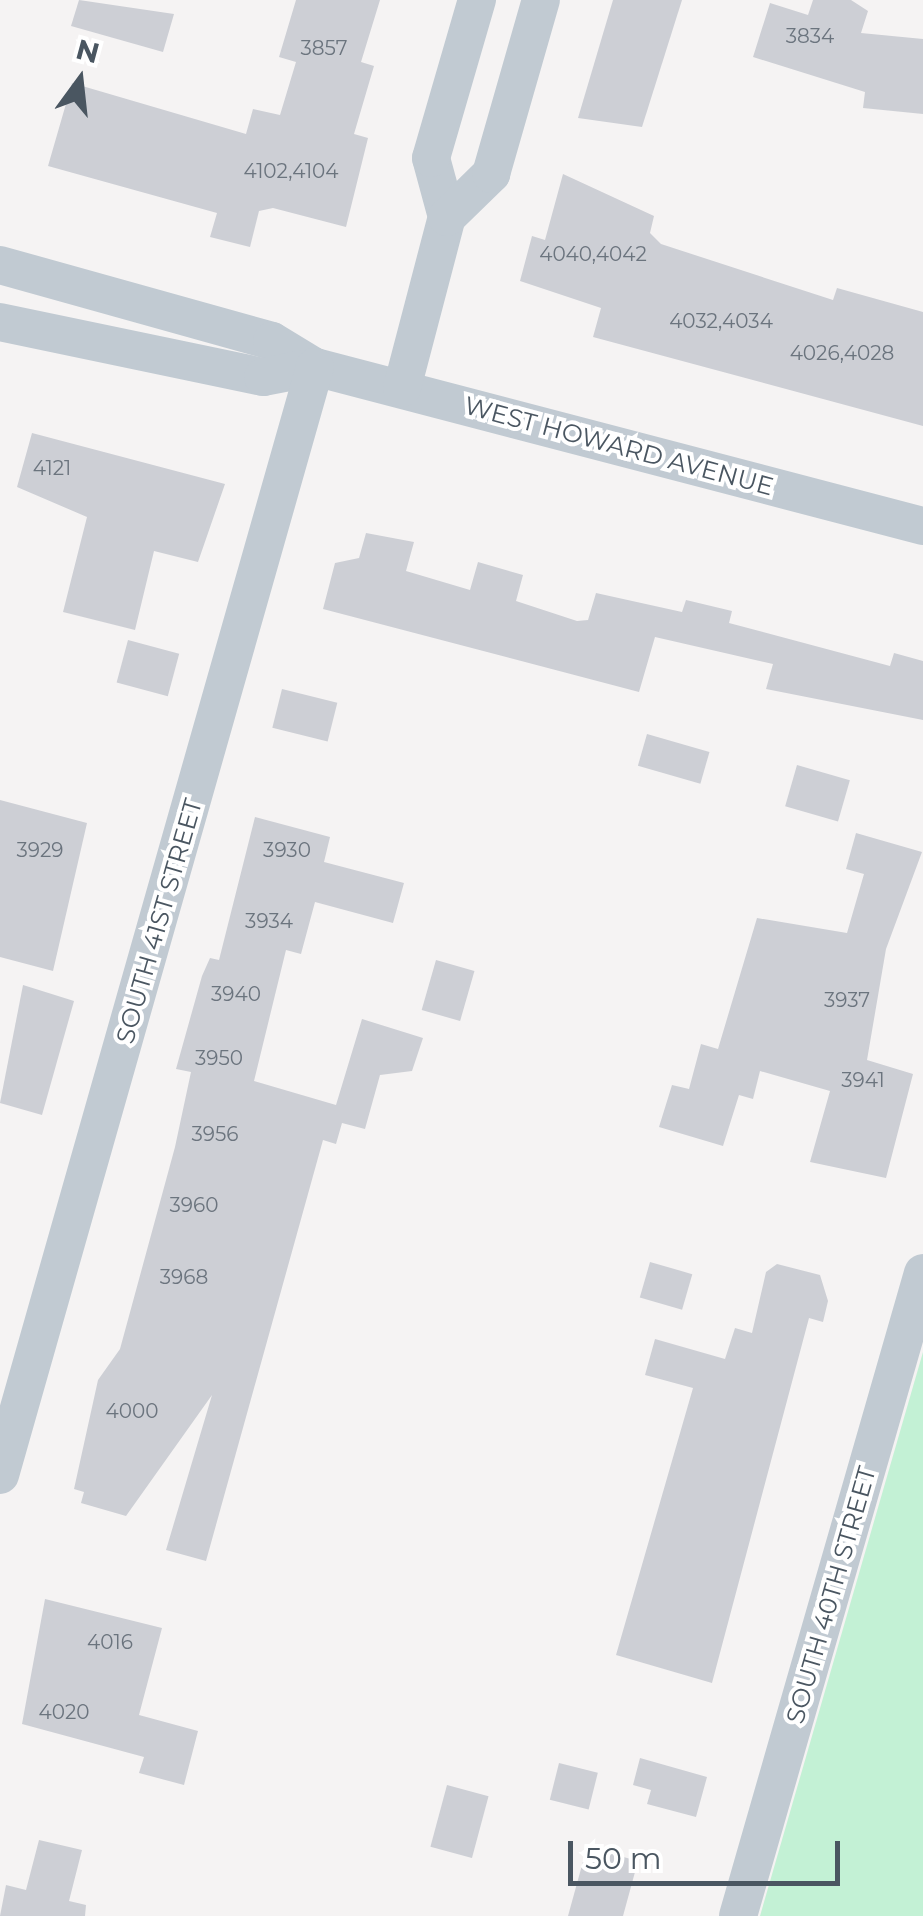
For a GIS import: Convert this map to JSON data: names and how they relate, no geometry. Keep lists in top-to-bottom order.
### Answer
{
  "streets": {
    "street": ["WEST HOWARD AVENUE", "SOUTH 41ST STREET", "SOUTH 40TH STREET"]
  },
  "crossings": [
    ["WEST HOWARD AVENUE", "SOUTH 41ST STREET"]
  ],
  "house_numbers": [
    "3834",
    "3857",
    "4102,4104",
    "4040,4042",
    "4032,4034",
    "4026,4028",
    "4121",
    "3929",
    "3930",
    "3934",
    "3940",
    "3937",
    "3950",
    "3941",
    "3956",
    "3960",
    "3968",
    "4000",
    "4016",
    "4020"
  ],
  "scale_bar": "50 m",
  "north": "top"
}
